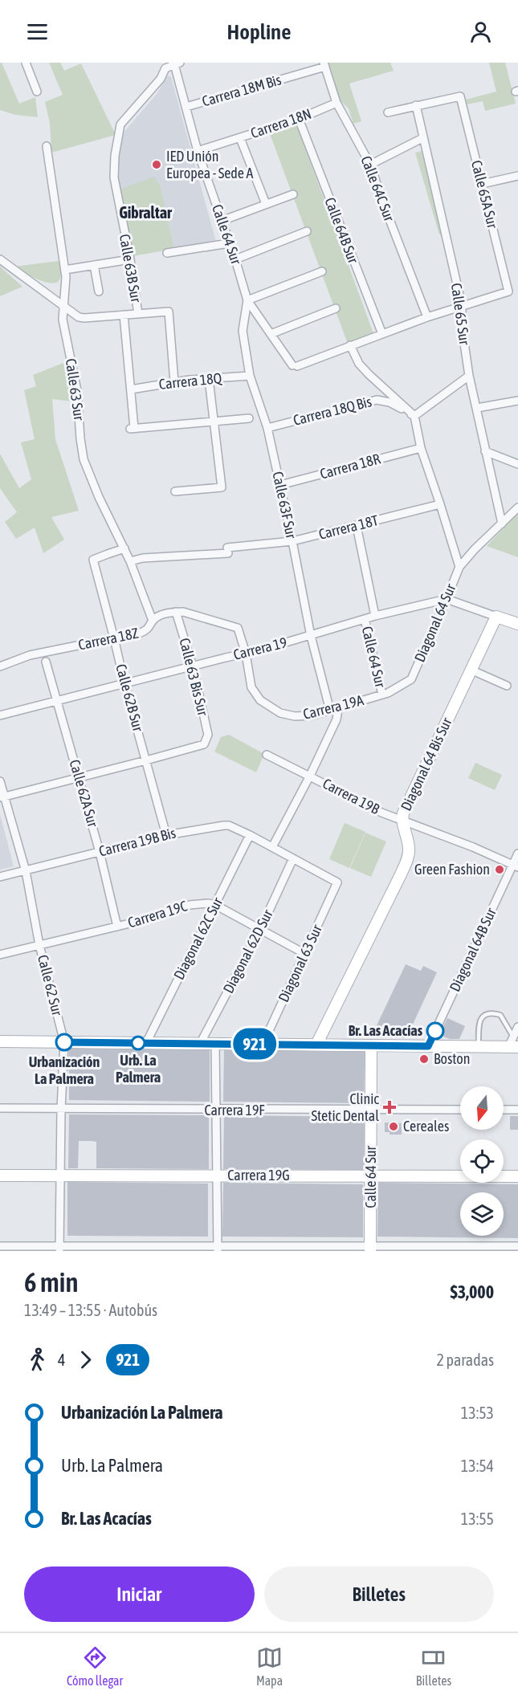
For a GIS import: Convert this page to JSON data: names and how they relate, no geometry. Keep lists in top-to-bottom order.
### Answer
{
  "streets": {
    "street": [
      "Carrera 18M Bis",
      "Carrera 18N",
      "Calle 64C Sur",
      "Calle 65A Sur",
      "Calle 64B Sur",
      "Calle 64 Sur",
      "Calle 63B Sur",
      "Calle 65 Sur",
      "Carrera 18Q",
      "Calle 63 Sur",
      "Carrera 18Q Bis",
      "Carrera 18R",
      "Calle 63F Sur",
      "Carrera 18T",
      "Diagonal 64 Sur",
      "Carrera 18Z",
      "Carrera 19",
      "Calle 63 Bis Sur",
      "Calle 62B Sur",
      "Carrera 19A",
      "Diagonal 64 Bis Sur",
      "Calle 62A Sur",
      "Carrera 19B",
      "Carrera 19B Bis",
      "Carrera 19C",
      "Diagonal 62C Sur",
      "Diagonal 64B Sur",
      "Diagonal 62D Sur",
      "Diagonal 63 Sur",
      "Calle 62 Sur",
      "Carrera 19F",
      "Carrera 19G"
    ]
  },
  "crossings": [
    ["Carrera 18M Bis", "Calle 64C Sur"],
    ["Carrera 18M Bis", "Calle 64 Sur"],
    ["Carrera 18N", "Calle 64C Sur"],
    ["Carrera 18N", "Calle 64B Sur"],
    ["Carrera 18N", "Calle 64 Sur"],
    ["Calle 65A Sur", "Calle 65 Sur"],
    ["Calle 64 Sur", "Calle 63F Sur"],
    ["Calle 64 Sur", "Carrera 18T"],
    ["Calle 64 Sur", "Carrera 19"],
    ["Calle 64 Sur", "Carrera 19A"],
    ["Calle 64 Sur", "Carrera 19F"],
    ["Calle 64 Sur", "Carrera 19G"],
    ["Calle 65 Sur", "Diagonal 64 Sur"],
    ["Carrera 18Q", "Calle 63F Sur"],
    ["Calle 63 Sur", "Carrera 18T"],
    ["Calle 63 Sur", "Carrera 18Z"],
    ["Calle 63 Sur", "Calle 62B Sur"],
    ["Carrera 18Q Bis", "Calle 63F Sur"],
    ["Carrera 18R", "Calle 63F Sur"],
    ["Calle 63F Sur", "Carrera 18T"],
    ["Calle 63F Sur", "Carrera 19"],
    ["Calle 63F Sur", "Carrera 19A"],
    ["Diagonal 64 Sur", "Carrera 19"],
    ["Diagonal 64 Sur", "Carrera 19A"],
    ["Carrera 18Z", "Calle 63 Bis Sur"],
    ["Carrera 18Z", "Calle 62B Sur"],
    ["Carrera 19", "Calle 63 Bis Sur"],
    ["Carrera 19", "Calle 62B Sur"],
    ["Carrera 19", "Carrera 19A"],
    ["Carrera 19", "Calle 62A Sur"],
    ["Calle 63 Bis Sur", "Calle 62B Sur"],
    ["Calle 62B Sur", "Carrera 19B Bis"],
    ["Diagonal 64 Bis Sur", "Carrera 19B"],
    ["Calle 62A Sur", "Carrera 19B Bis"],
    ["Calle 62A Sur", "Carrera 19C"],
    ["Carrera 19B", "Diagonal 64B Sur"],
    ["Carrera 19B Bis", "Diagonal 62C Sur"],
    ["Carrera 19B Bis", "Diagonal 62D Sur"],
    ["Carrera 19B Bis", "Diagonal 63 Sur"],
    ["Carrera 19B Bis", "Calle 62 Sur"],
    ["Carrera 19C", "Diagonal 62C Sur"],
    ["Carrera 19C", "Diagonal 62D Sur"],
    ["Carrera 19C", "Diagonal 63 Sur"],
    ["Carrera 19C", "Calle 62 Sur"],
    ["Calle 62 Sur", "Carrera 19F"],
    ["Calle 62 Sur", "Carrera 19G"]
  ],
  "districts": ["Gibraltar"],
  "places": {
    "other": [
      "IED Unión Europea - Sede A",
      "Green Fashion",
      "Br. Las Acacías",
      "Urbanización La Palmera",
      "Urb. La Palmera",
      "Boston",
      "Cereales"
    ],
    "health": ["Clinic Stetic Dental"]
  },
  "lines": ["bus line 921"],
  "north": "bottom",
  "page": {
    "header": "Hopline",
    "on_map": "921",
    "heading": ["6 min", "13:49 – 13:55 · Autobús", "$3,000"],
    "legs": ["4", "921", "2 paradas"],
    "list": [
      {
        "name": "Urbanización La Palmera",
        "value": "13:53"
      },
      {
        "name": "Urb. La Palmera",
        "value": "13:54"
      },
      {
        "name": "Br. Las Acacías",
        "value": "13:55"
      }
    ],
    "buttons": ["Iniciar", "Billetes"],
    "tabs": ["Cómo llegar", "Mapa", "Billetes"]
  }
}
